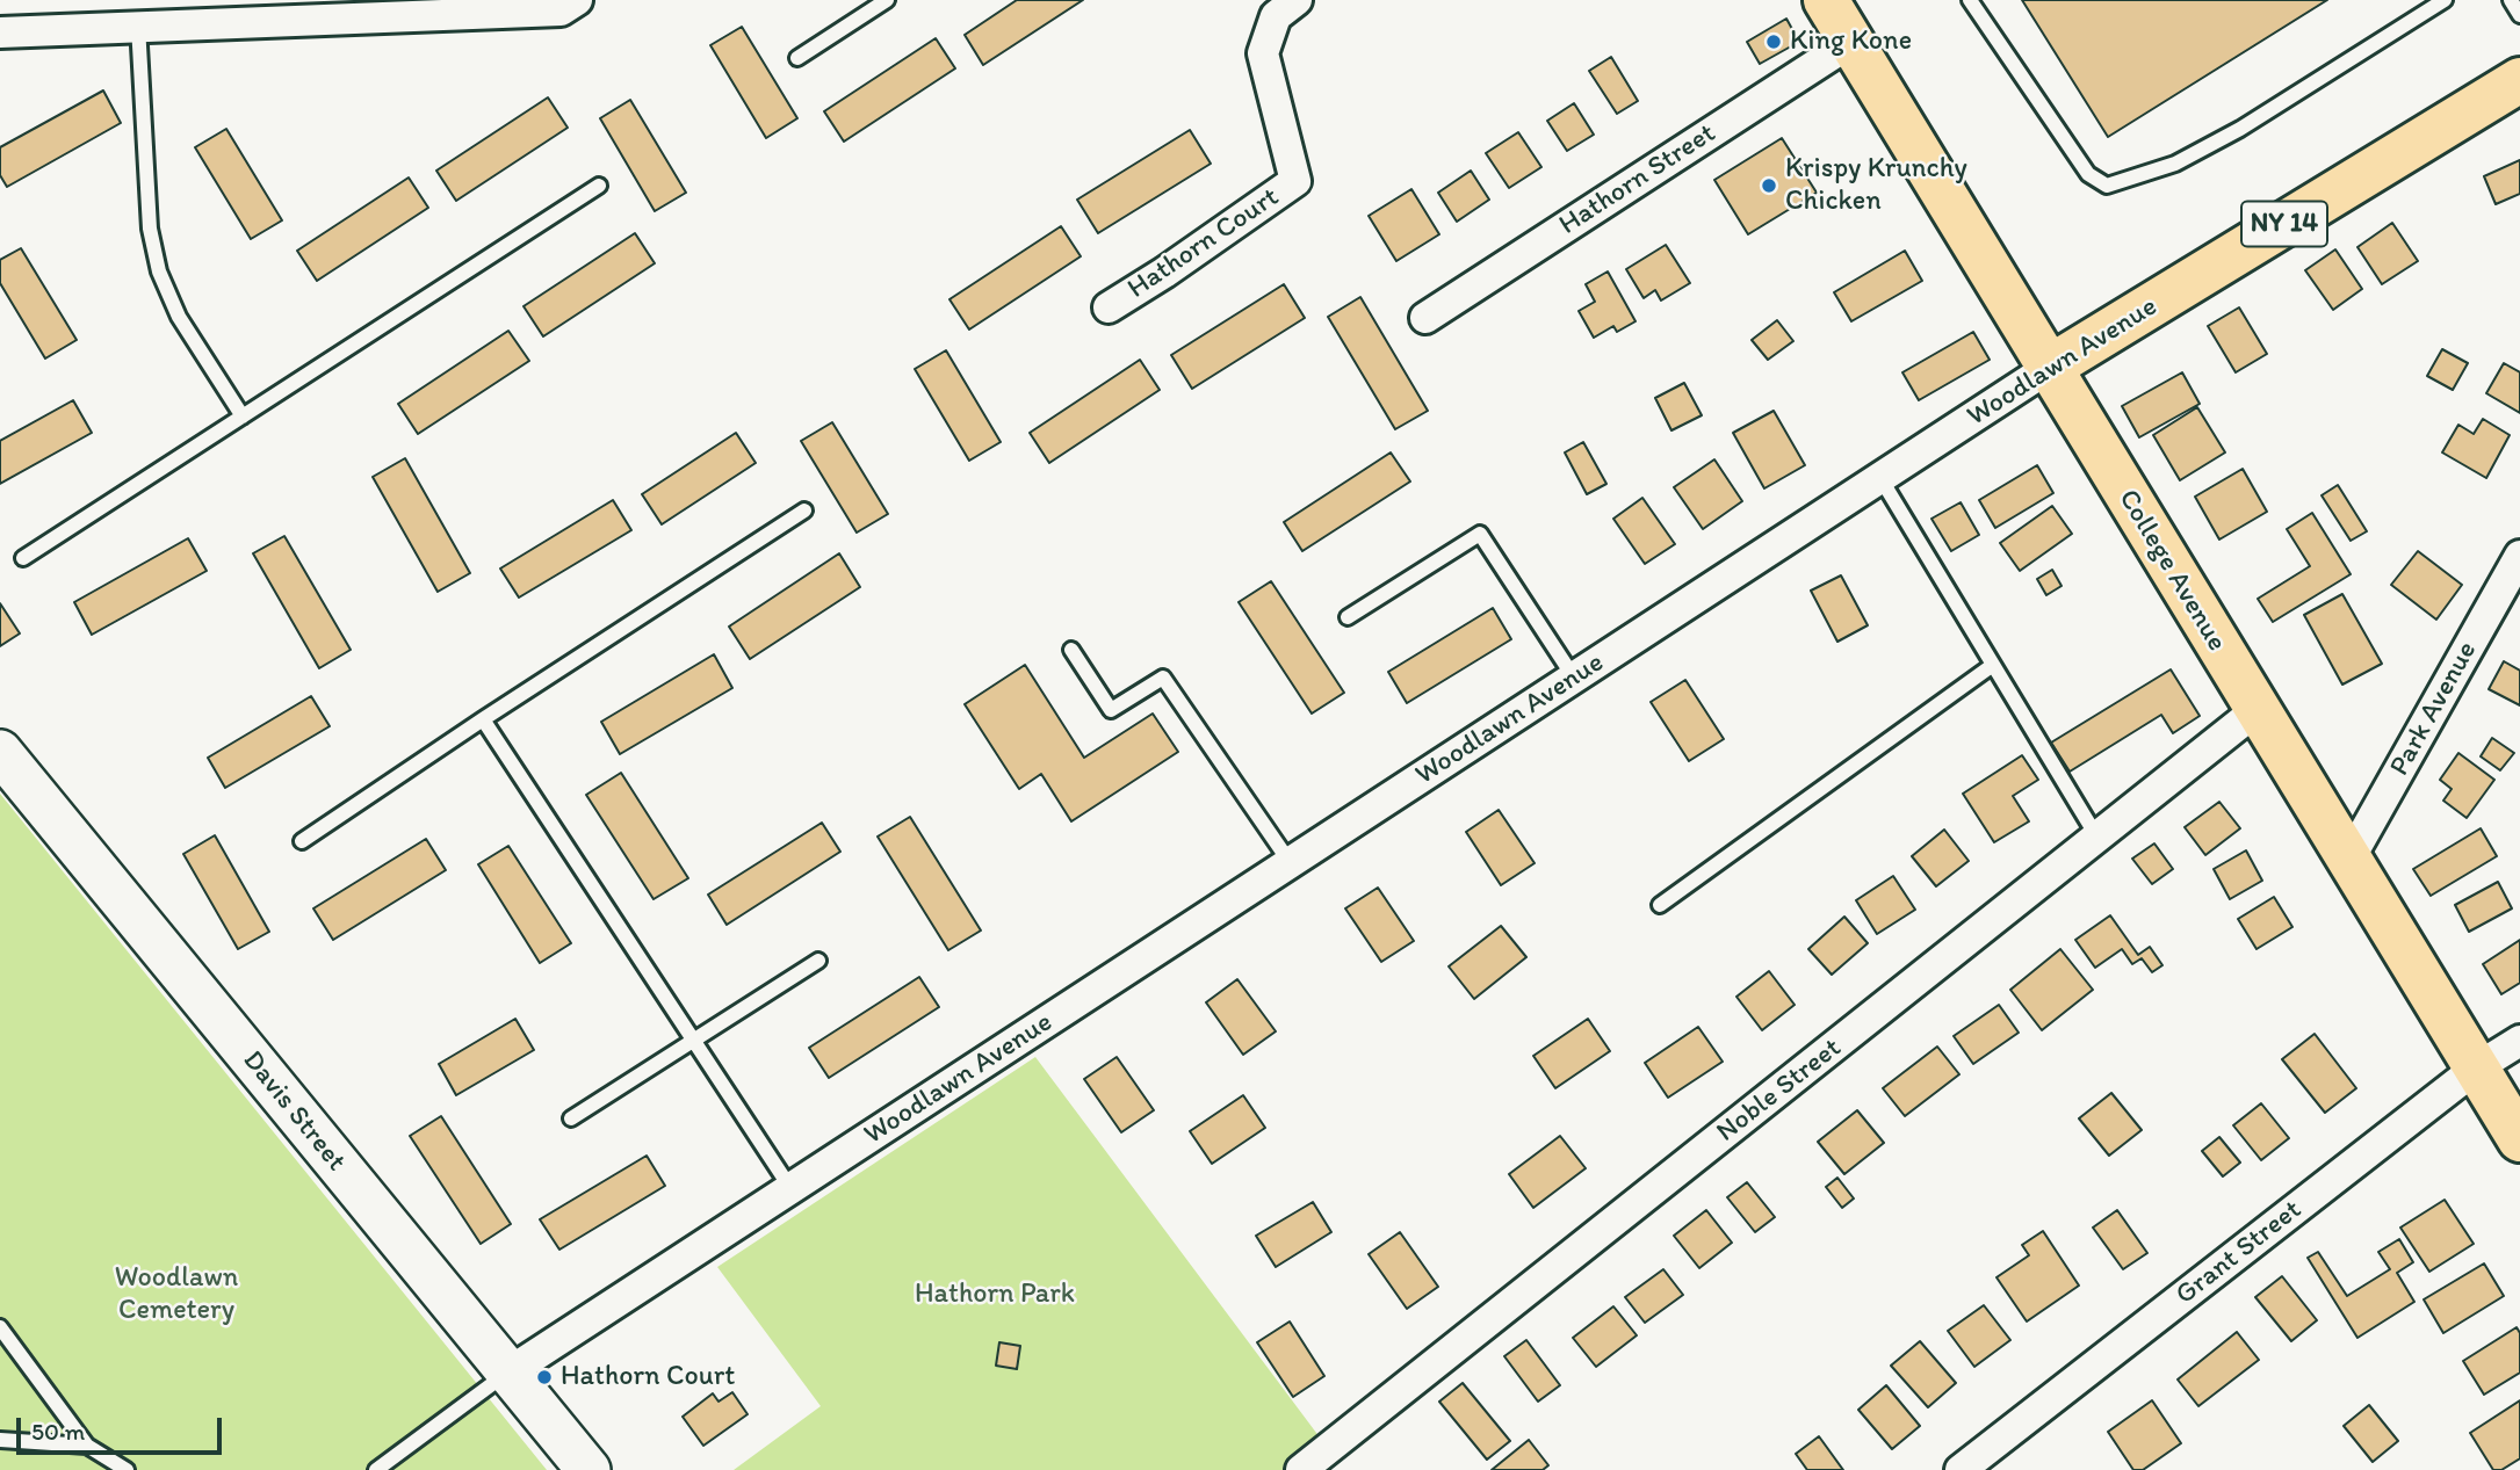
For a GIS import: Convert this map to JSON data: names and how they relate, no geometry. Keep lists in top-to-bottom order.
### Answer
{
  "streets": {
    "main road": ["NY 14", "Woodlawn Avenue", "College Avenue"],
    "street": [
      "Hathorn Street",
      "Hathorn Court",
      "Park Avenue",
      "Noble Street",
      "Davis Street",
      "Grant Street"
    ]
  },
  "crossings": [
    ["Hathorn Street", "College Avenue"],
    ["Woodlawn Avenue", "College Avenue"],
    ["Woodlawn Avenue", "Davis Street"],
    ["College Avenue", "Park Avenue"],
    ["College Avenue", "Noble Street"],
    ["College Avenue", "Grant Street"]
  ],
  "parks": ["Woodlawn Cemetery", "Hathorn Park"],
  "places": ["King Kone", "Krispy Krunchy Chicken", "Hathorn Court"],
  "scale_bar": "50 m"
}
